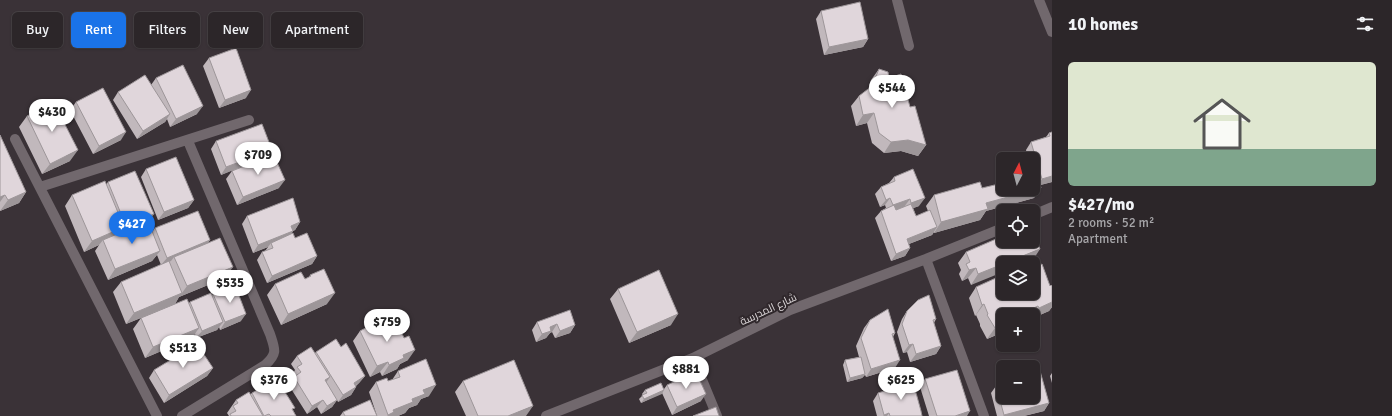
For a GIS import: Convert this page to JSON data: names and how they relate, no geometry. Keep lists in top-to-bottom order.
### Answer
{
  "streets": {
    "street": ["شارع المدرسة"]
  },
  "north": "top",
  "page": {
    "heading": "10 homes",
    "chip": [
      "Buy",
      "Rent",
      "Filters",
      "New",
      "Apartment"
    ],
    "list": [
      {
        "name": "$427/mo",
        "note": "2 rooms · 52 m² · Apartment"
      }
    ],
    "price": [
      "$544",
      "$430",
      "$709",
      "$427",
      "$535",
      "$759",
      "$513",
      "$881",
      "$376",
      "$625"
    ],
    "map_buttons": ["+", "−"]
  }
}
